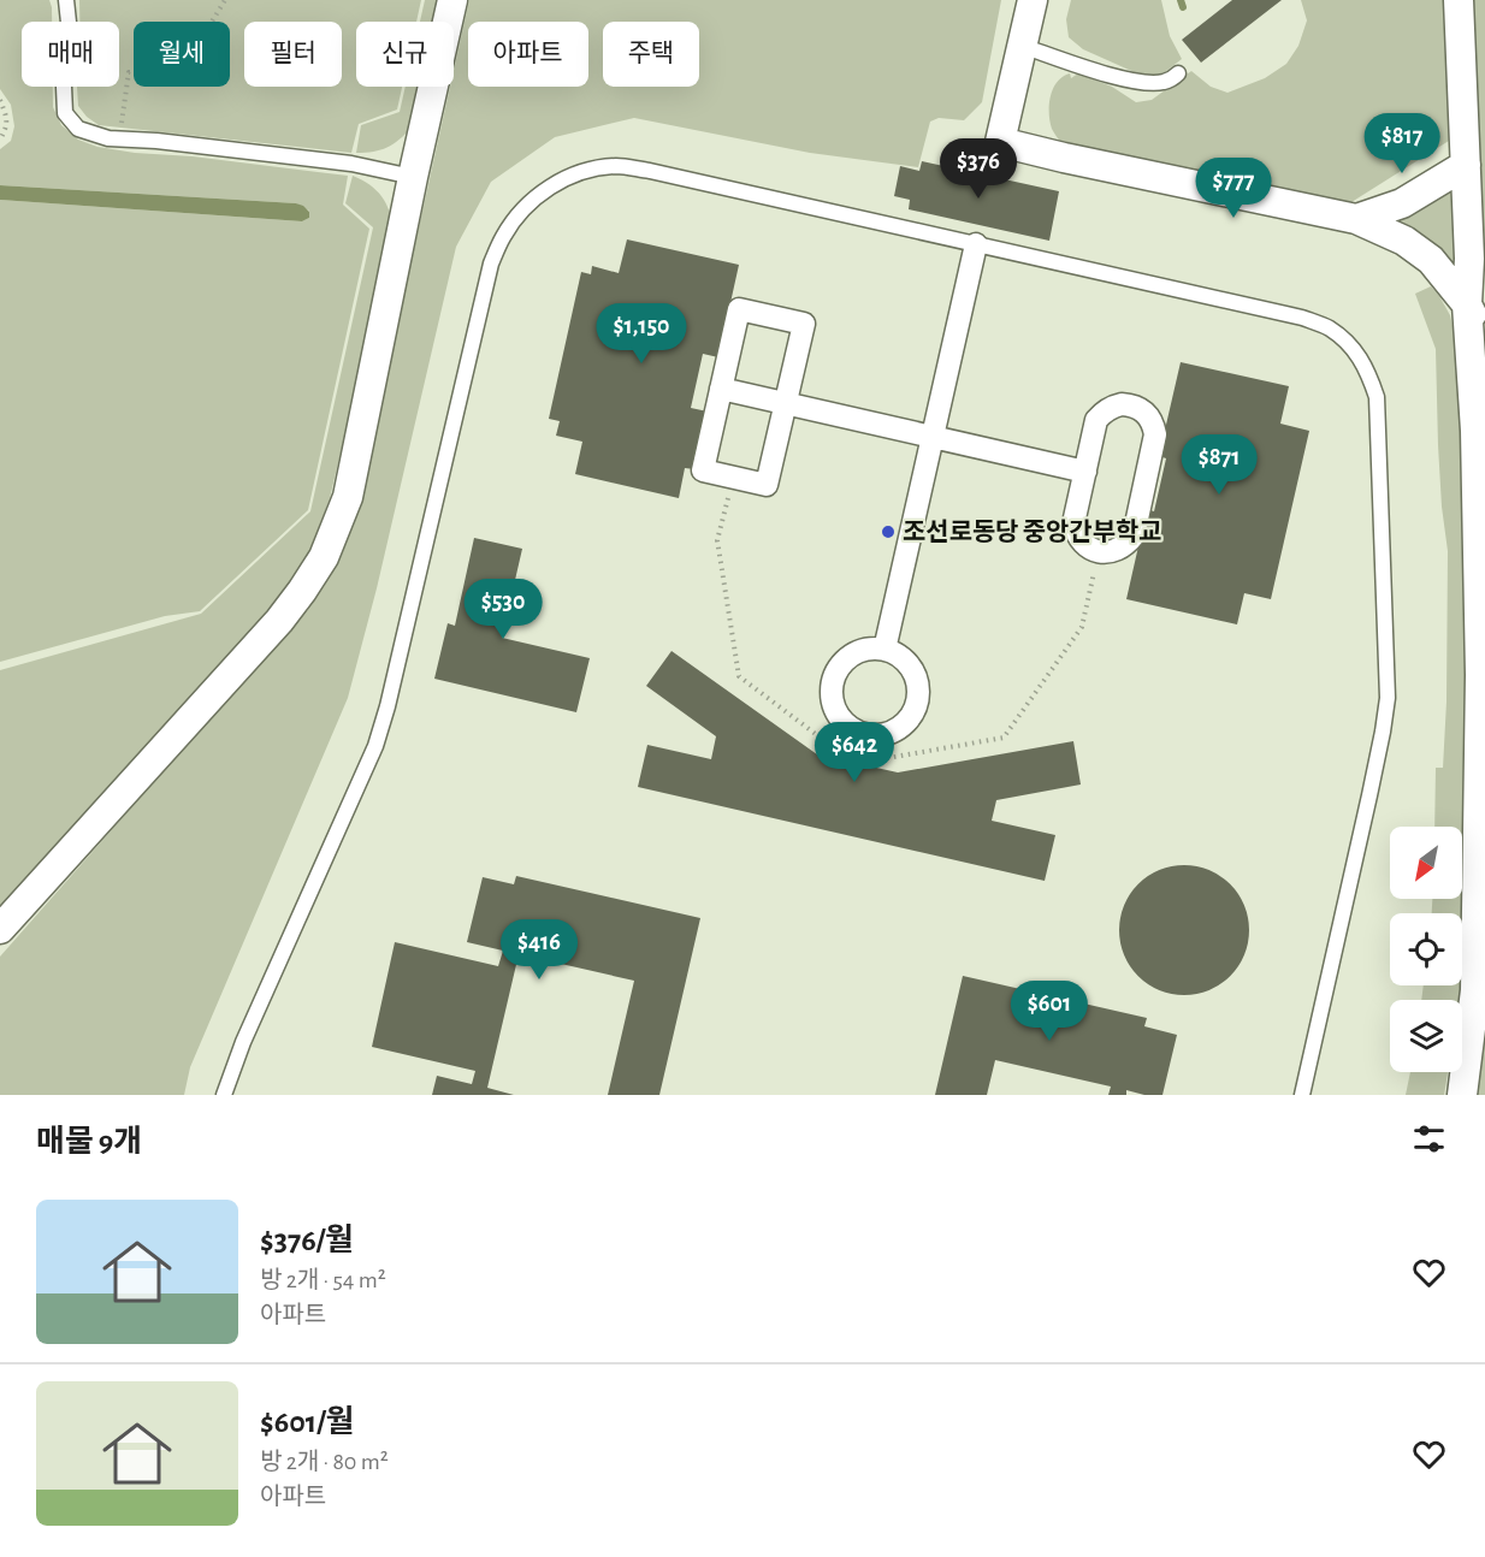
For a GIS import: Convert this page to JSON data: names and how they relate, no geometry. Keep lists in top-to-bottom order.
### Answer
{
  "places": ["조선로동당 중앙간부학교"],
  "north": "bottom left",
  "page": {
    "chip": [
      "매매",
      "월세",
      "필터",
      "신규",
      "아파트",
      "주택"
    ],
    "price": [
      "$817",
      "$376",
      "$777",
      "$1,150",
      "$871",
      "$530",
      "$642",
      "$416",
      "$601"
    ],
    "heading": "매물 9개",
    "list": [
      {
        "name": "$376/월",
        "note": "방 2개 · 54 m² · 아파트"
      },
      {
        "name": "$601/월",
        "note": "방 2개 · 80 m² · 아파트"
      }
    ]
  }
}
